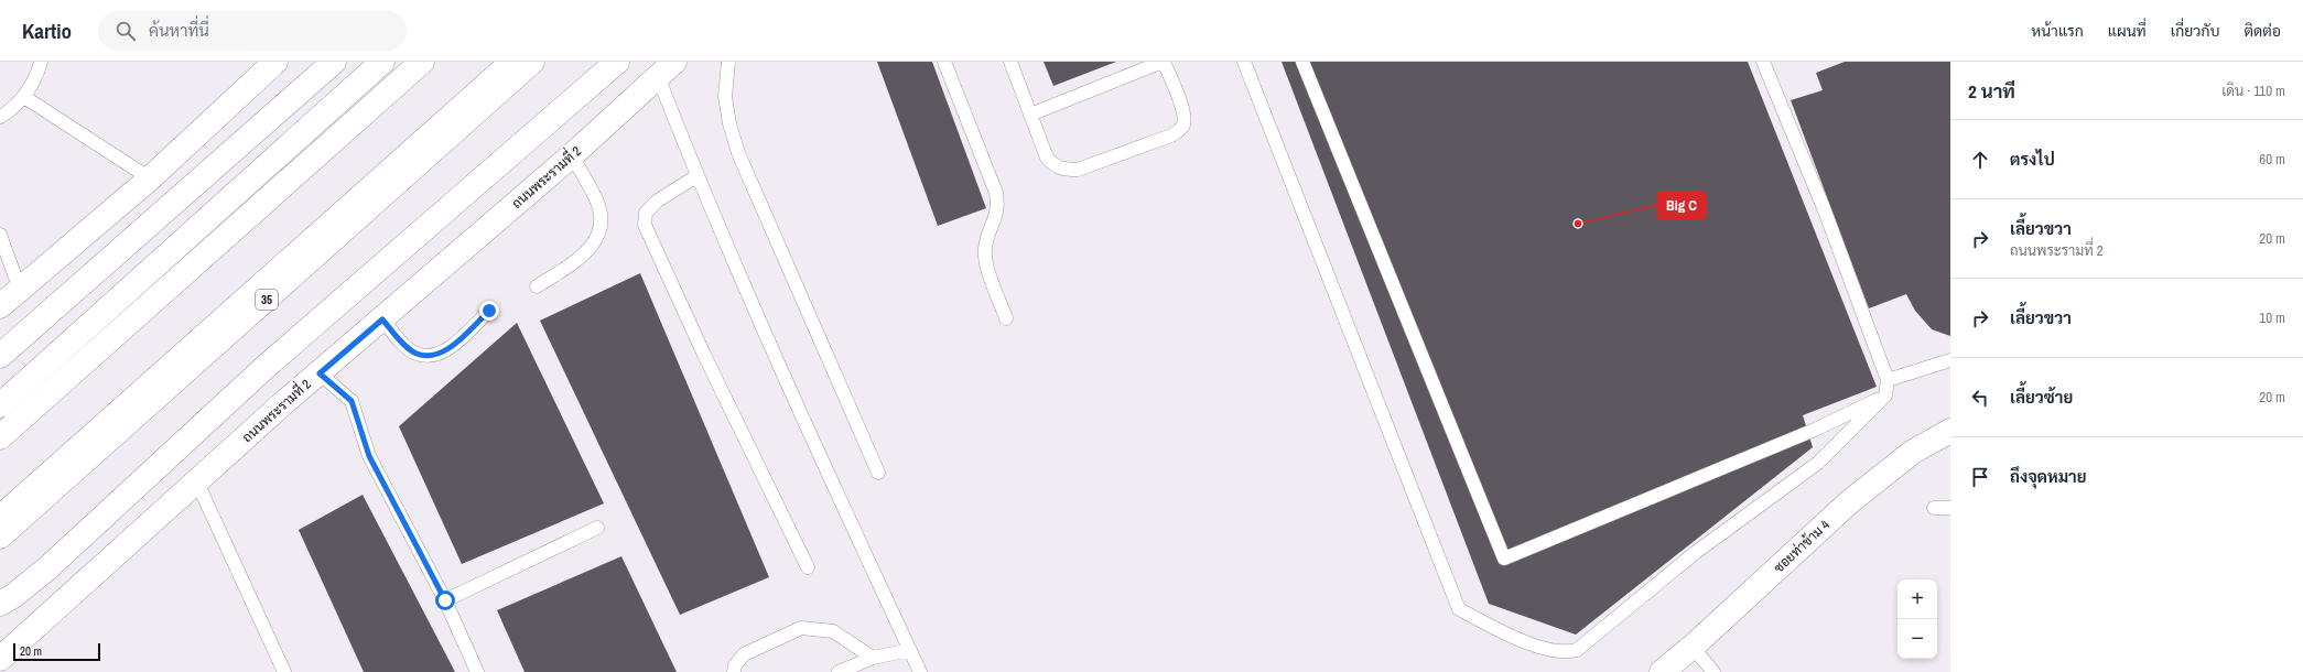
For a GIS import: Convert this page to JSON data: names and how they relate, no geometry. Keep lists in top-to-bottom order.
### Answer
{
  "streets": {
    "main road": ["ถนนพระรามที่ 2", "35", "ซอยท่าข้าม 4"]
  },
  "places": ["Big C"],
  "scale_bar": "20 m",
  "page": {
    "header": "Kartio",
    "search": "ค้นหาที่นี่",
    "nav": [
      "หน้าแรก",
      "แผนที่",
      "เกี่ยวกับ",
      "ติดต่อ"
    ],
    "heading": ["2 นาที", "เดิน · 110 m"],
    "list": [
      ["ตรงไป", "60 m"],
      ["เลี้ยวขวา", "ถนนพระรามที่ 2", "20 m"],
      ["เลี้ยวขวา", "10 m"],
      ["เลี้ยวซ้าย", "20 m"],
      "ถึงจุดหมาย"
    ],
    "map_buttons": ["+", "−"],
    "scale": "20 m"
  }
}
